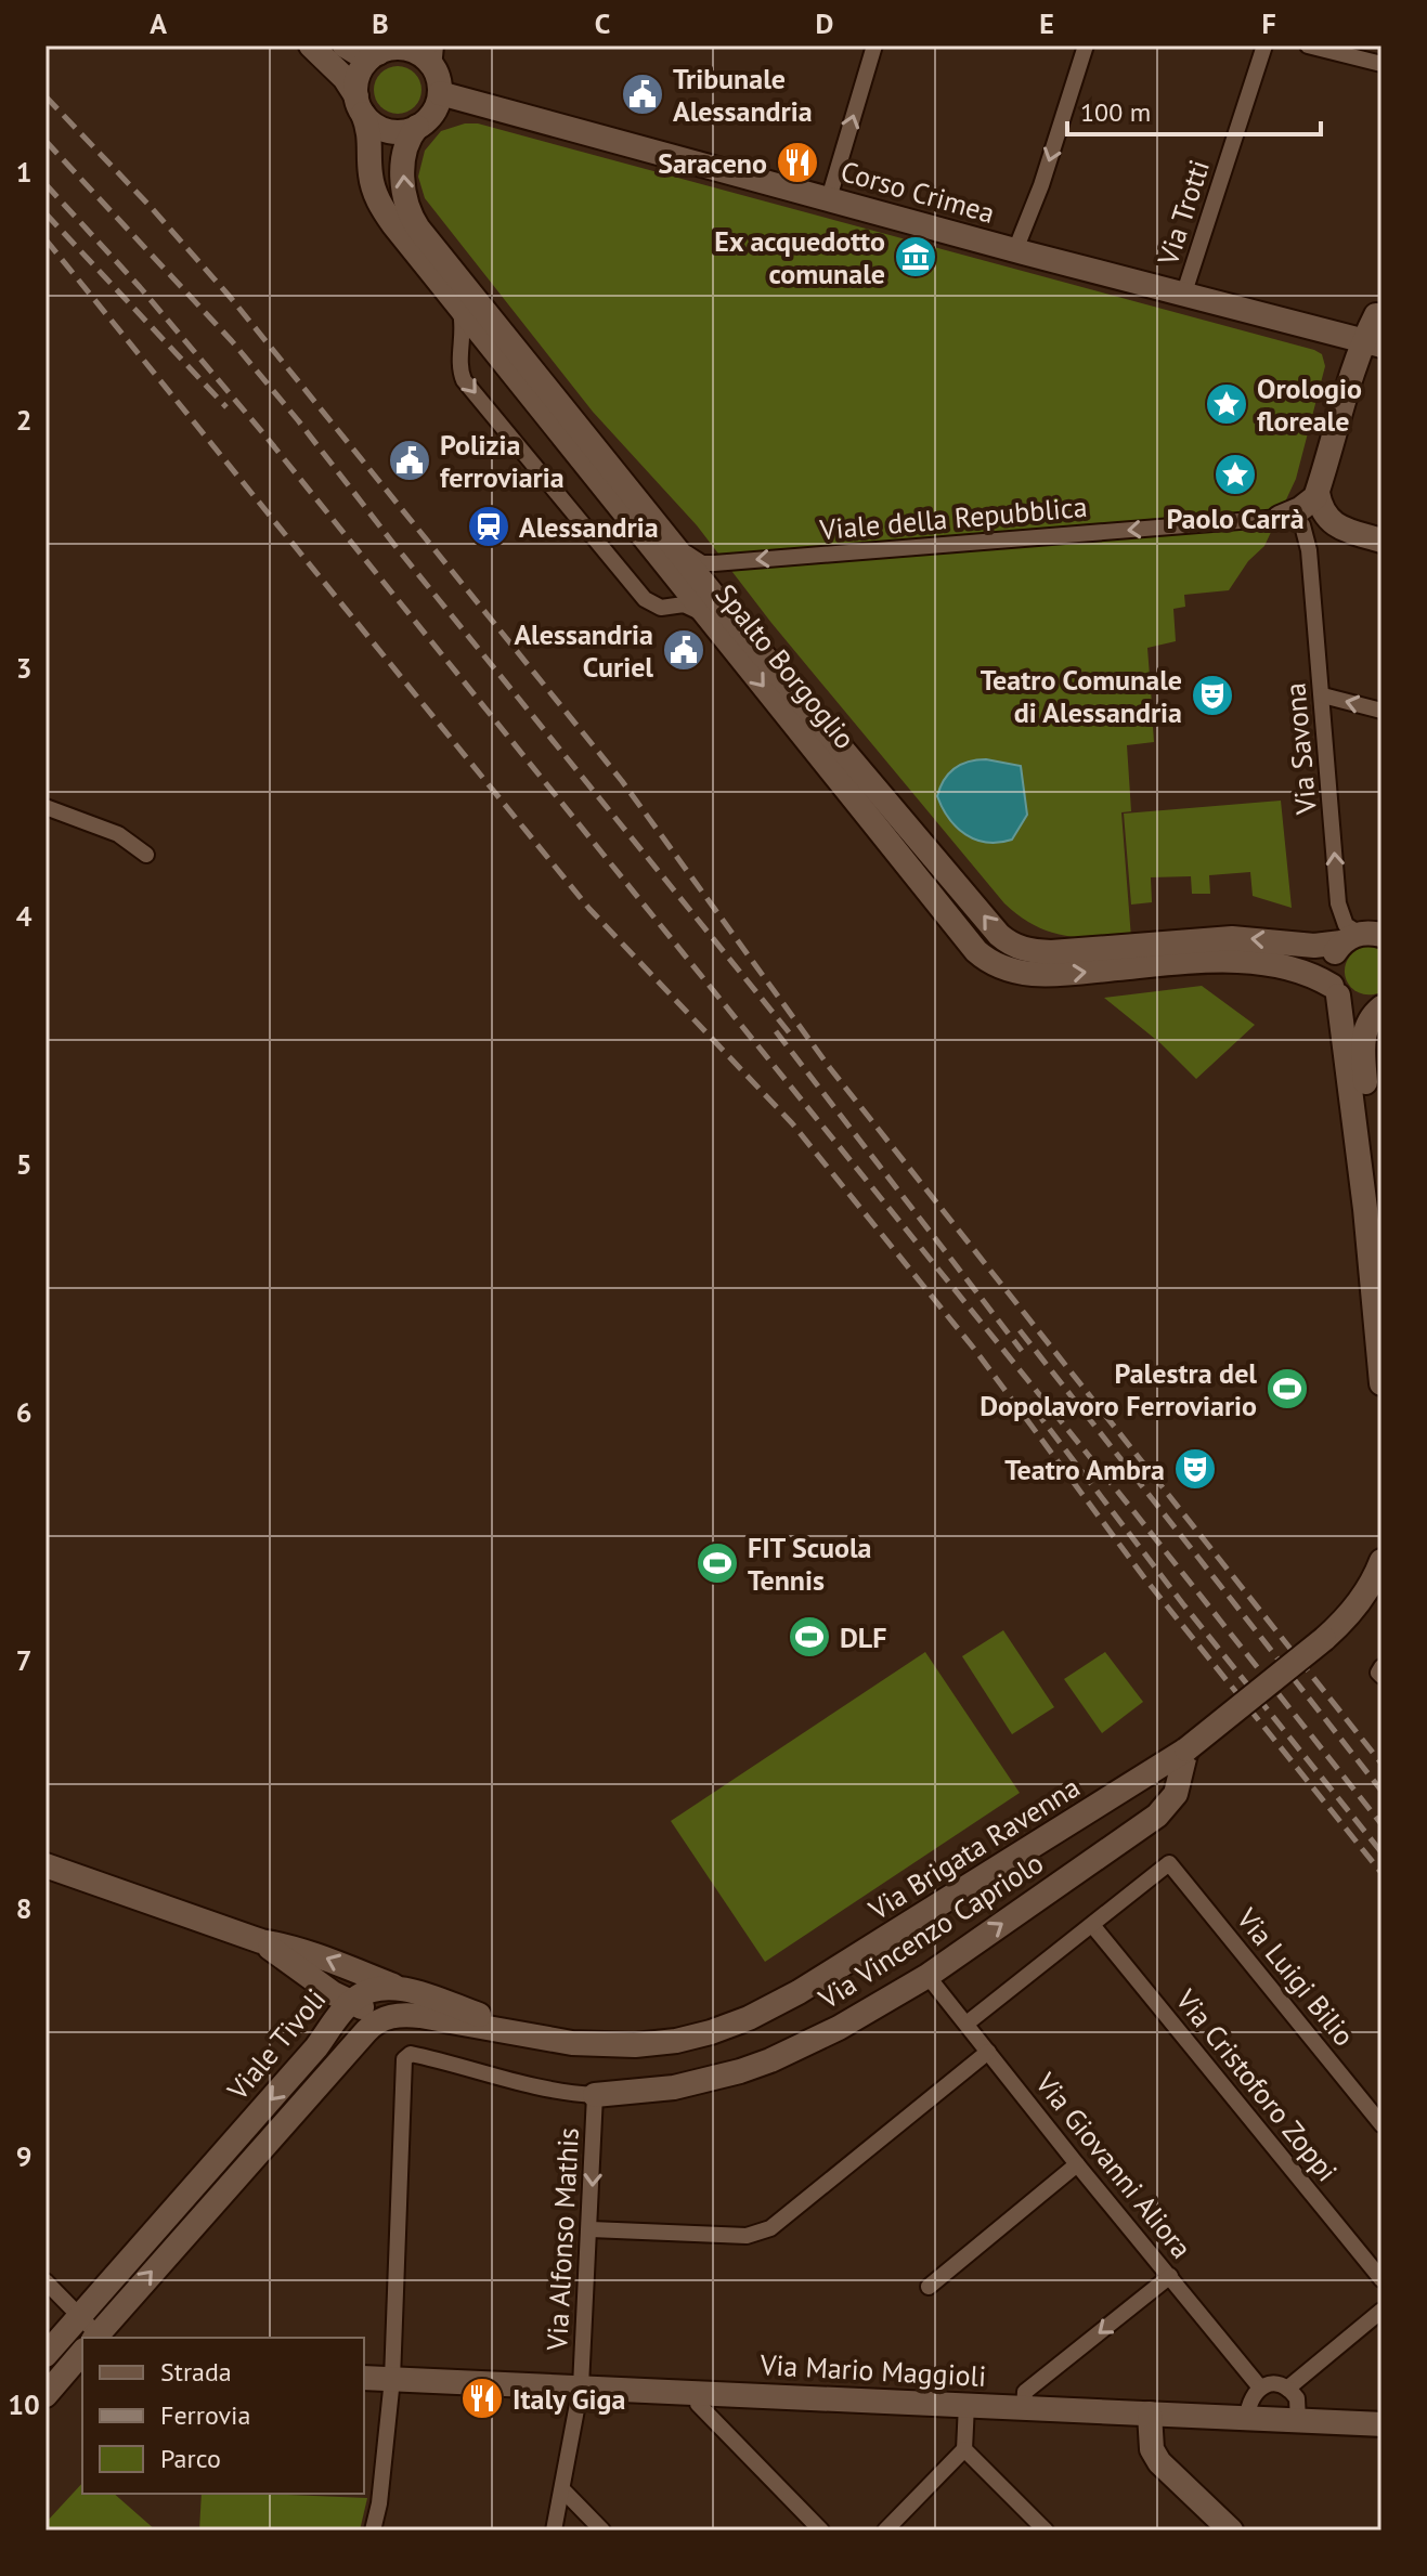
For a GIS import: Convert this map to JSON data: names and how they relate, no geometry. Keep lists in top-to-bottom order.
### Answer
{
  "streets": {
    "main road": [
      "Corso Crimea",
      "Spalto Borgoglio",
      "Via Brigata Ravenna",
      "Via Vincenzo Capriolo",
      "Viale Tivoli",
      "Via Mario Maggioli"
    ],
    "street": [
      "Via Trotti",
      "Viale della Repubblica",
      "Via Savona",
      "Via Luigi Bilio",
      "Via Cristoforo Zoppi",
      "Via Giovanni Aliora",
      "Via Alfonso Mathis"
    ]
  },
  "crossings": [
    ["Corso Crimea", "Via Trotti"],
    ["Corso Crimea", "Spalto Borgoglio"],
    ["Viale della Repubblica", "Spalto Borgoglio"],
    ["Spalto Borgoglio", "Via Savona"],
    ["Via Brigata Ravenna", "Via Vincenzo Capriolo"],
    ["Via Vincenzo Capriolo", "Via Giovanni Aliora"],
    ["Via Vincenzo Capriolo", "Via Alfonso Mathis"],
    ["Via Vincenzo Capriolo", "Via Mario Maggioli"],
    ["Via Luigi Bilio", "Via Cristoforo Zoppi"],
    ["Via Alfonso Mathis", "Via Mario Maggioli"]
  ],
  "one_way": ["Viale della Repubblica", "Via Savona"],
  "places": {
    "public building": ["Tribunale Alessandria", "Polizia ferroviaria", "Alessandria Curiel"],
    "restaurant": ["Saraceno", "Italy Giga"],
    "museum": ["Ex acquedotto comunale"],
    "place": ["Orologio floreale", "Paolo Carrà"],
    "station": ["Alessandria"],
    "theatre": ["Teatro Comunale di Alessandria", "Teatro Ambra"],
    "sports": ["Palestra del Dopolavoro Ferroviario", "FIT Scuola Tennis", "DLF"]
  },
  "legend": ["Strada", "Ferrovia", "Parco"],
  "scale_bar": "100 m",
  "grid": {
    "columns": [
      "A",
      "B",
      "C",
      "D",
      "E",
      "F"
    ],
    "rows": [
      "1",
      "2",
      "3",
      "4",
      "5",
      "6",
      "7",
      "8",
      "9",
      "10"
    ]
  }
}
